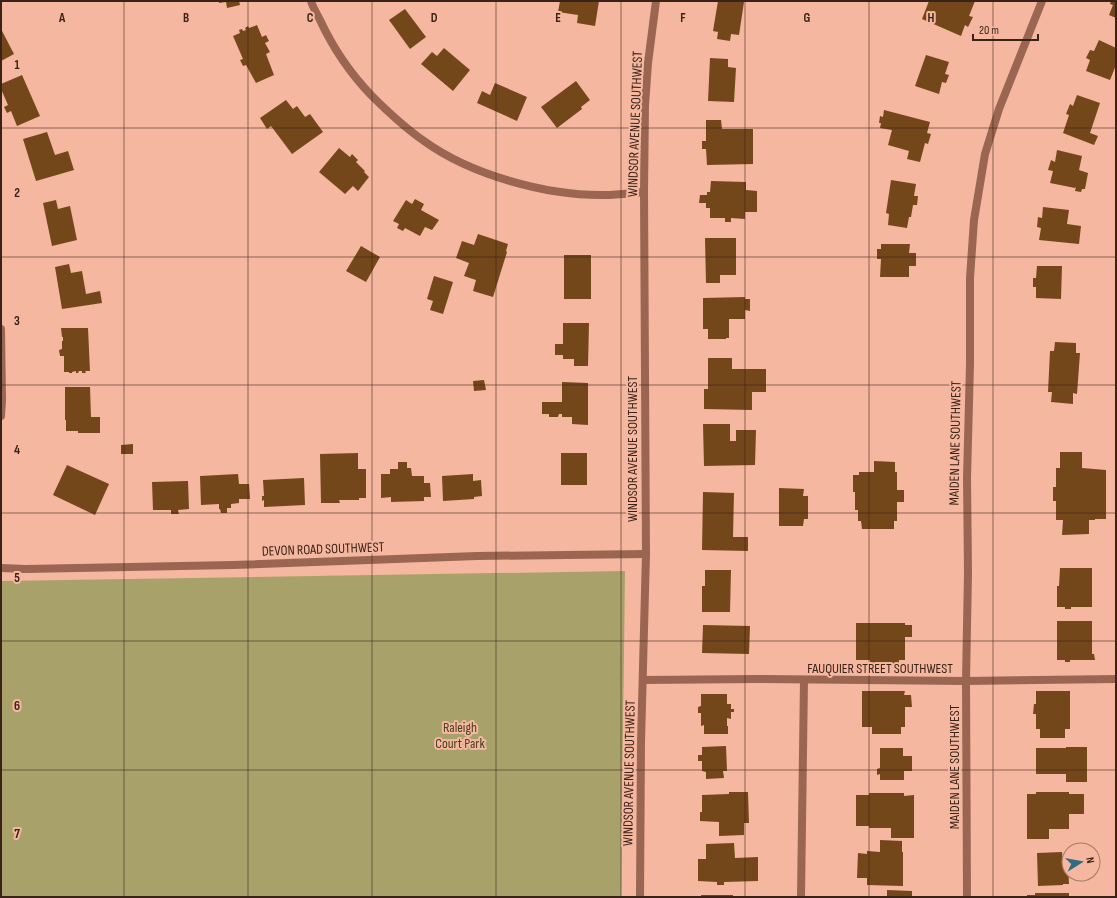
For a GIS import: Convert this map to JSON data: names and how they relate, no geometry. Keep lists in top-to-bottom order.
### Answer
{
  "streets": {
    "street": [
      "WINDSOR AVENUE SOUTHWEST",
      "MAIDEN LANE SOUTHWEST",
      "DEVON ROAD SOUTHWEST",
      "FAUQUIER STREET SOUTHWEST"
    ]
  },
  "crossings": [
    ["WINDSOR AVENUE SOUTHWEST", "DEVON ROAD SOUTHWEST"],
    ["WINDSOR AVENUE SOUTHWEST", "FAUQUIER STREET SOUTHWEST"],
    ["MAIDEN LANE SOUTHWEST", "FAUQUIER STREET SOUTHWEST"]
  ],
  "parks": ["Raleigh Court Park"],
  "scale_bar": "20 m",
  "north": "right",
  "grid": {
    "columns": [
      "A",
      "B",
      "C",
      "D",
      "E",
      "F",
      "G",
      "H"
    ],
    "rows": [
      "1",
      "2",
      "3",
      "4",
      "5",
      "6",
      "7"
    ]
  }
}
